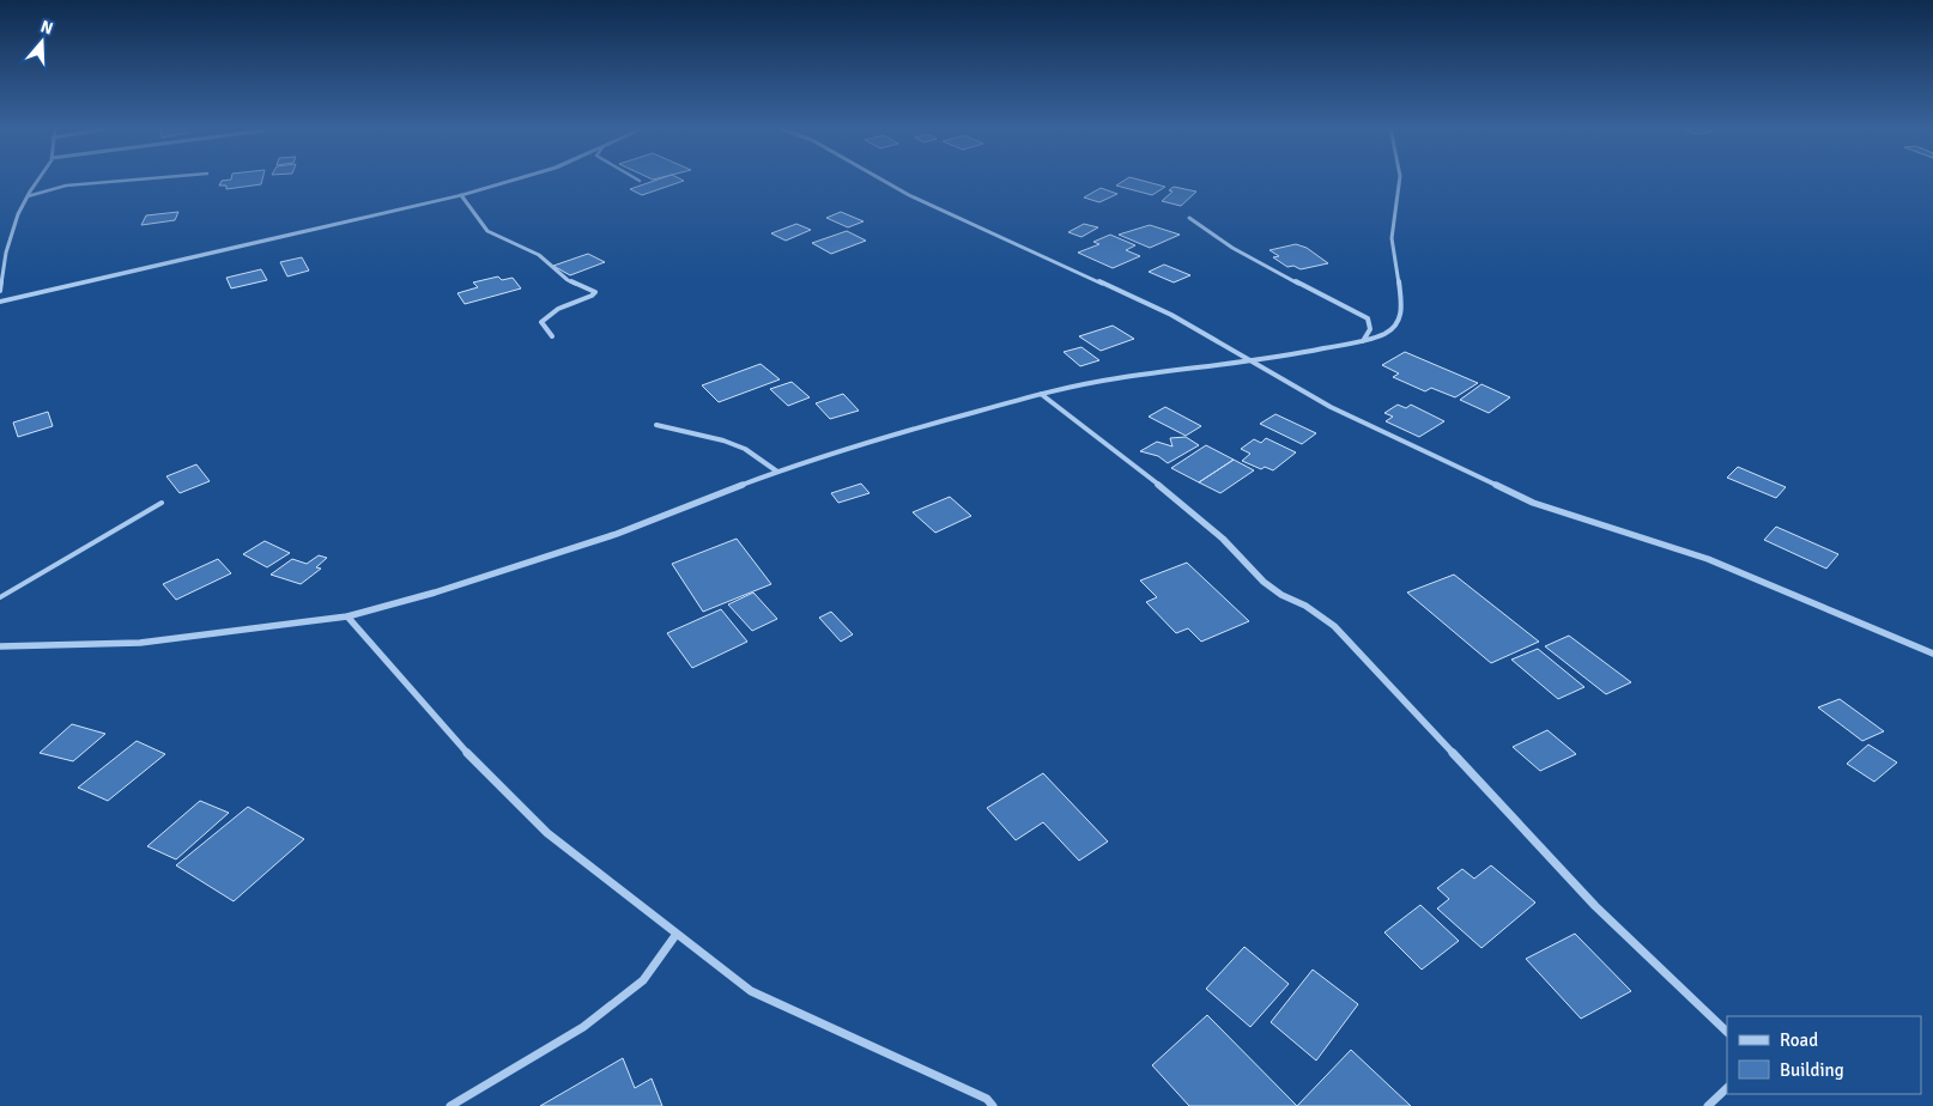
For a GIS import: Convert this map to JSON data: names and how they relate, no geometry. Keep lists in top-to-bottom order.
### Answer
{
  "legend": ["Road", "Building"],
  "north": "top"
}
